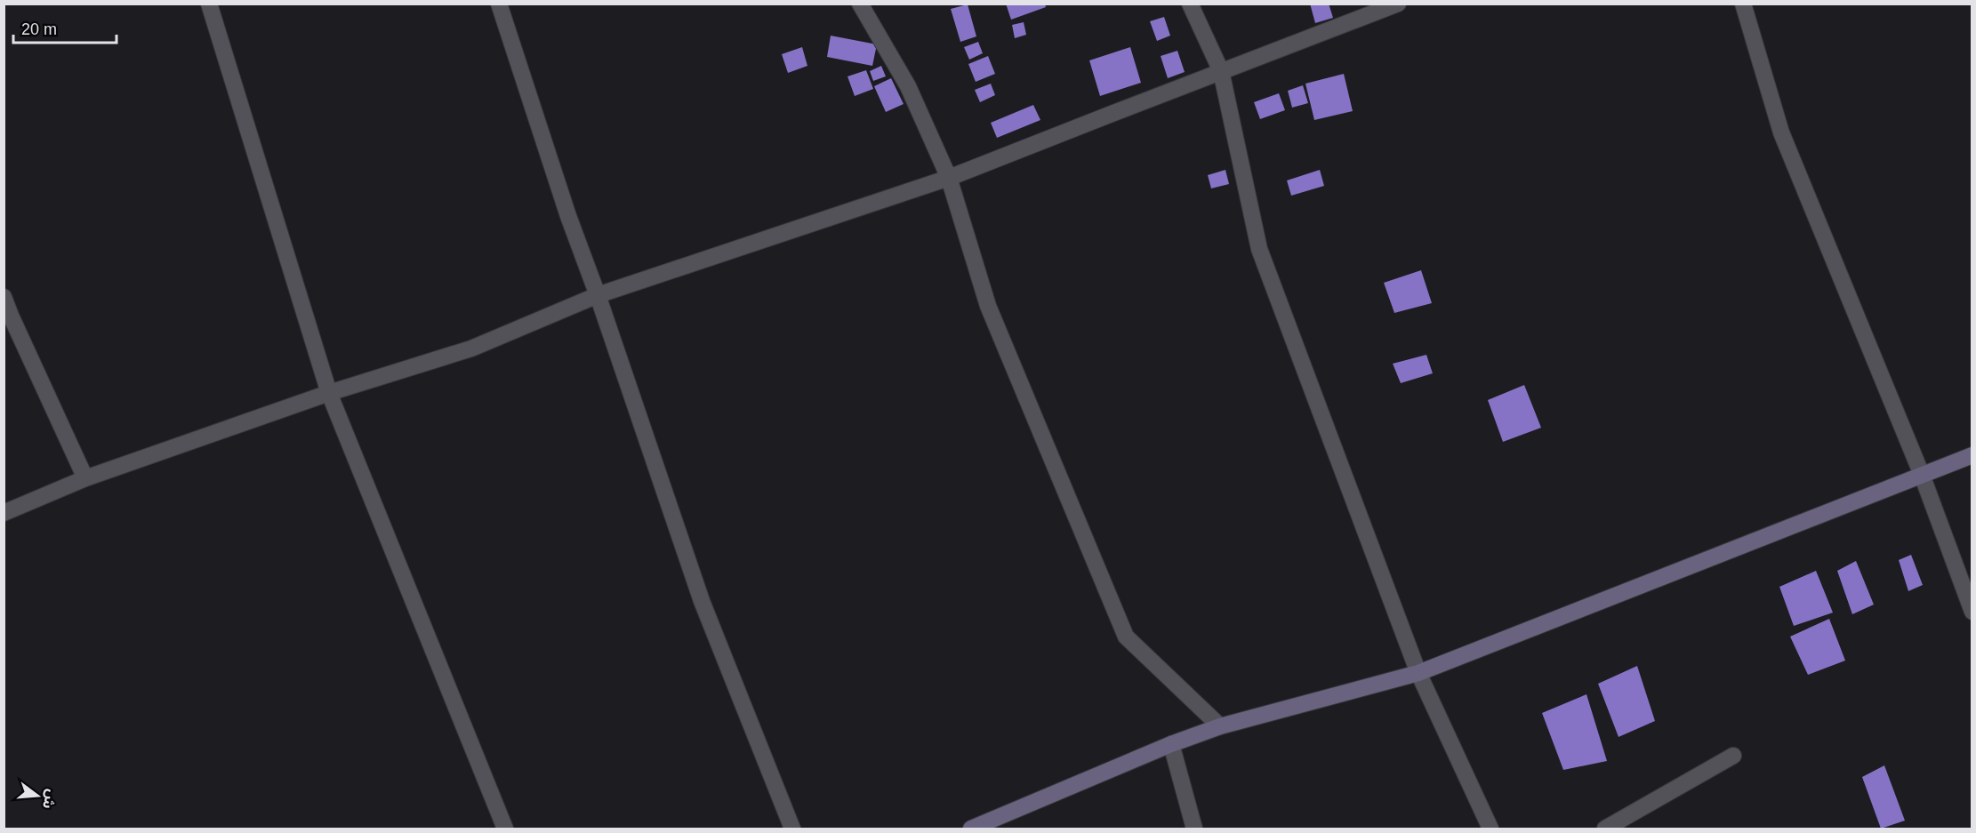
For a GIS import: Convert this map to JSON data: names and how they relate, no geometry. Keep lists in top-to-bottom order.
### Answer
{
  "scale_bar": "20 m",
  "north": "right"
}
